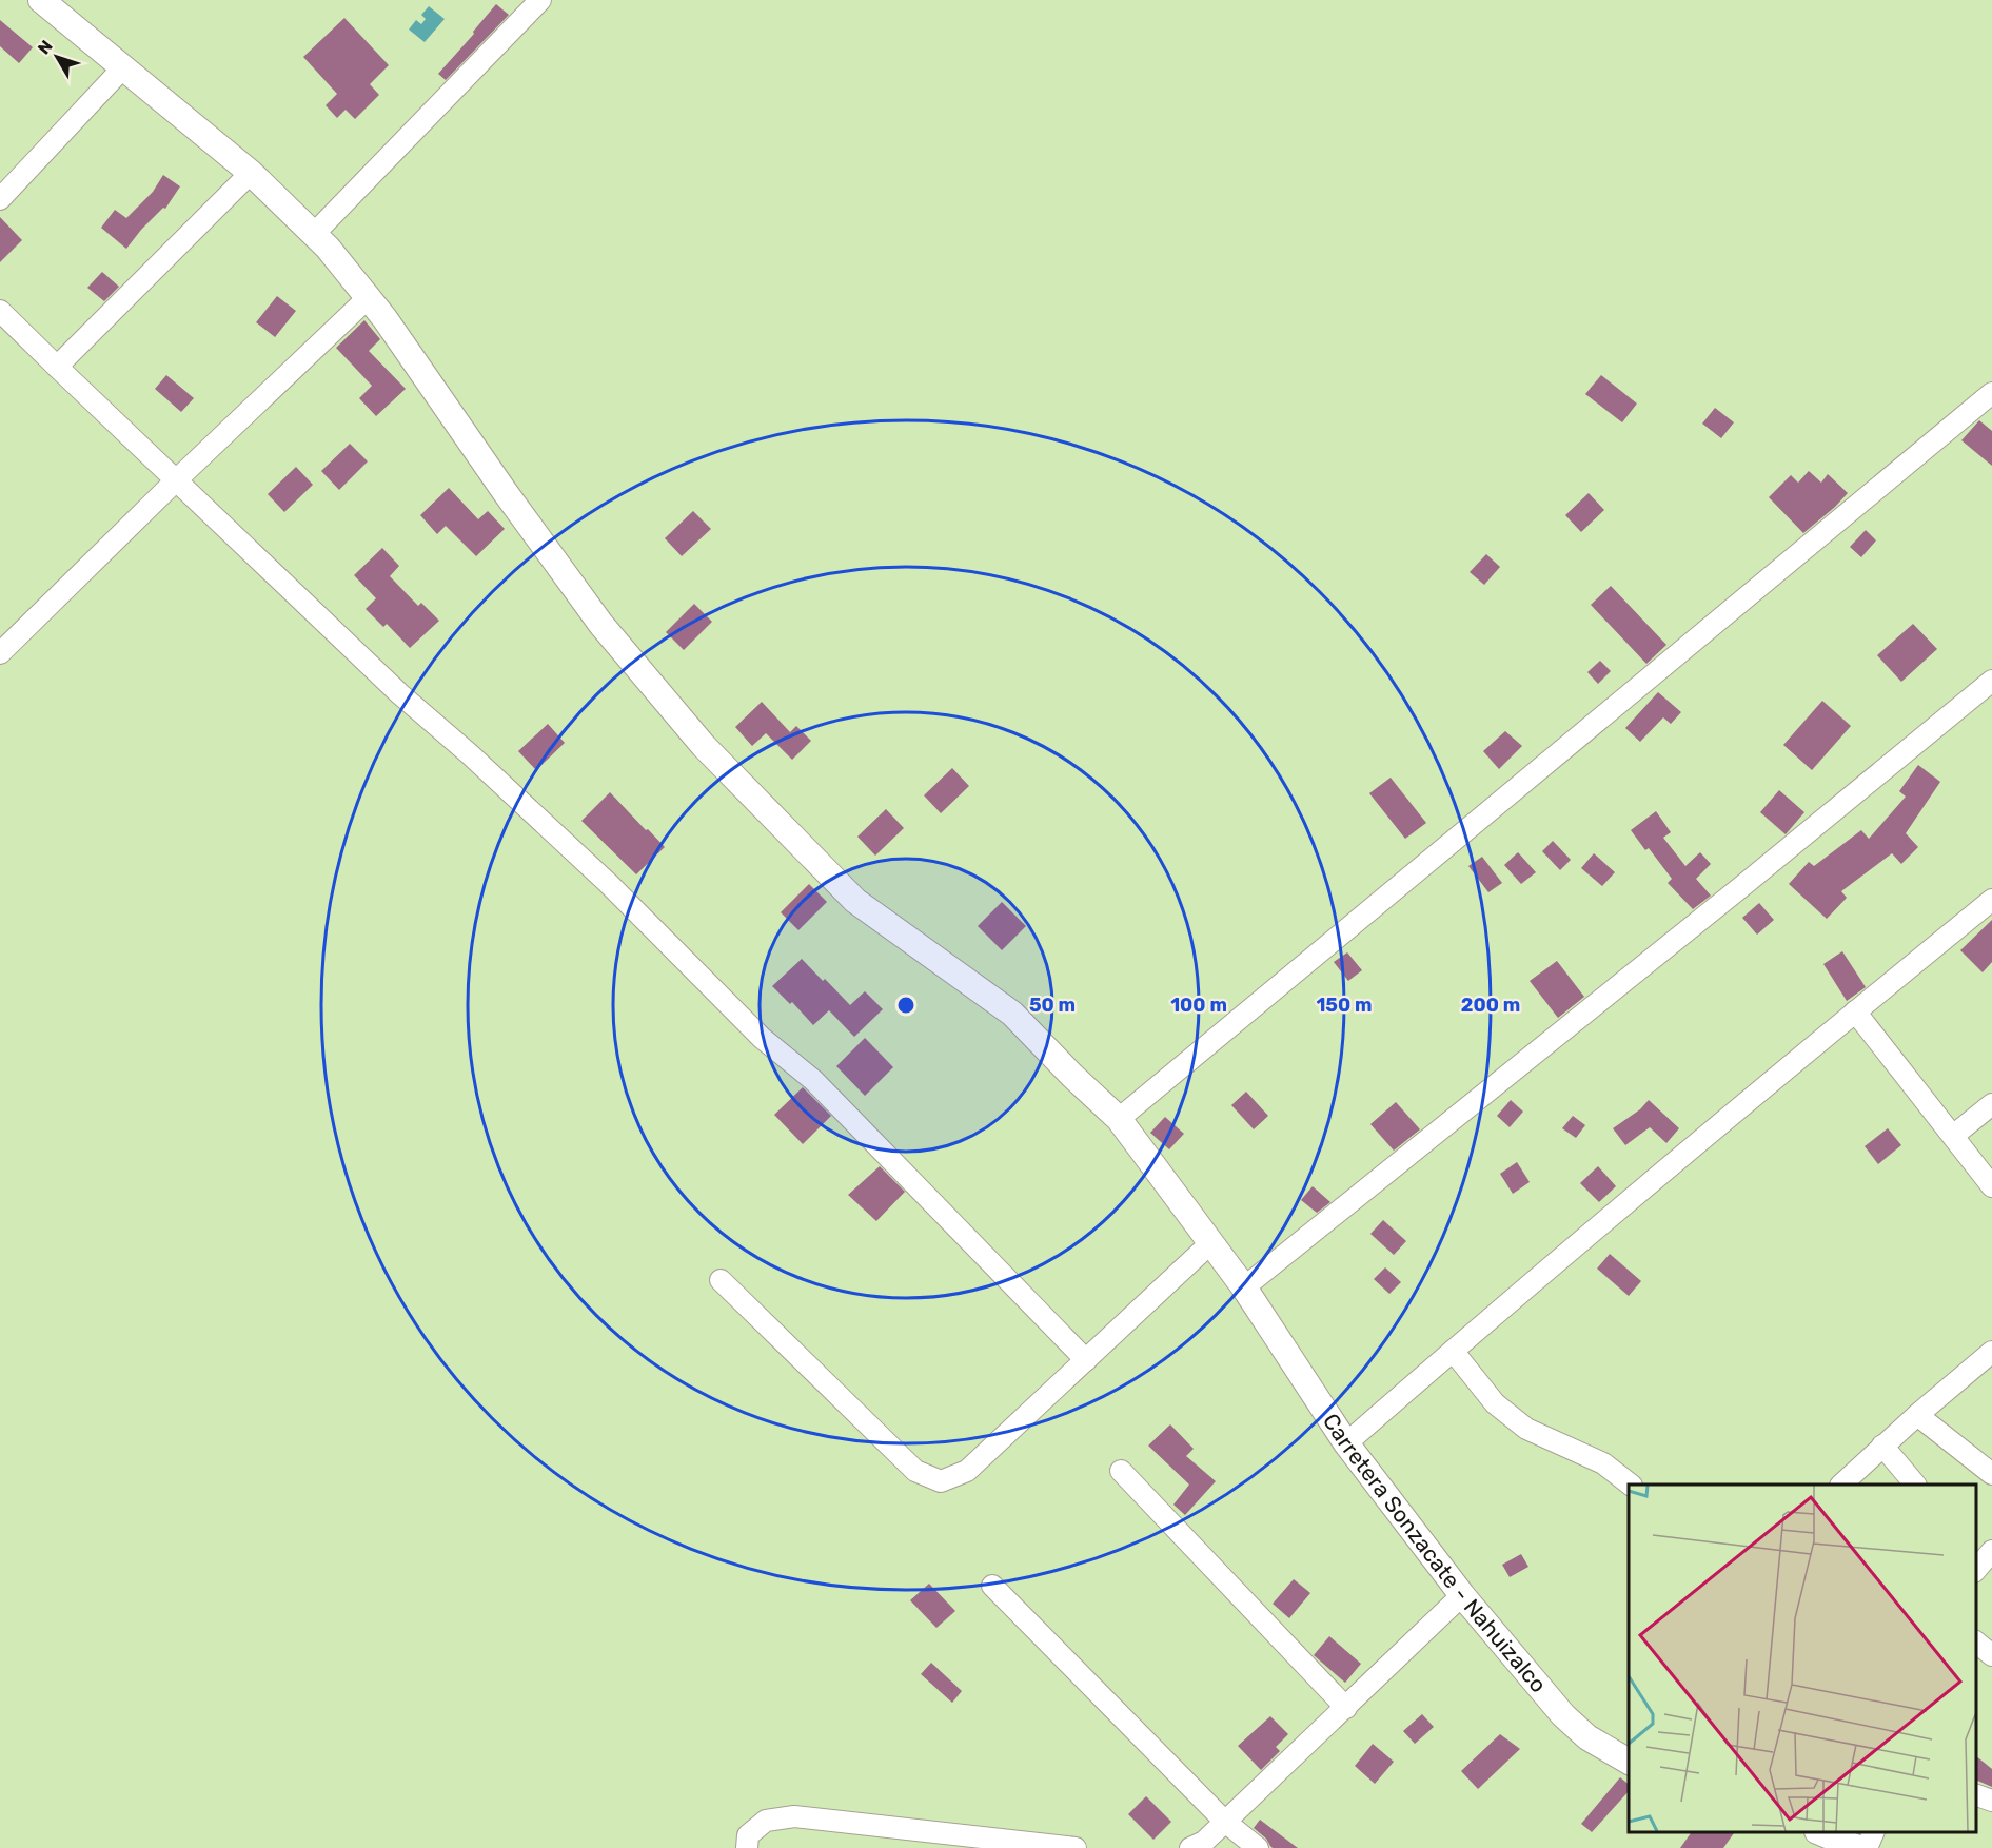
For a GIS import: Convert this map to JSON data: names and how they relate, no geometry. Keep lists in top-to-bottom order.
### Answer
{
  "streets": {
    "street": ["Carretera Sonzacate - Nahuizalco"]
  },
  "north": "top left",
  "rings": [
    "50 m",
    "100 m",
    "150 m",
    "200 m"
  ]
}
